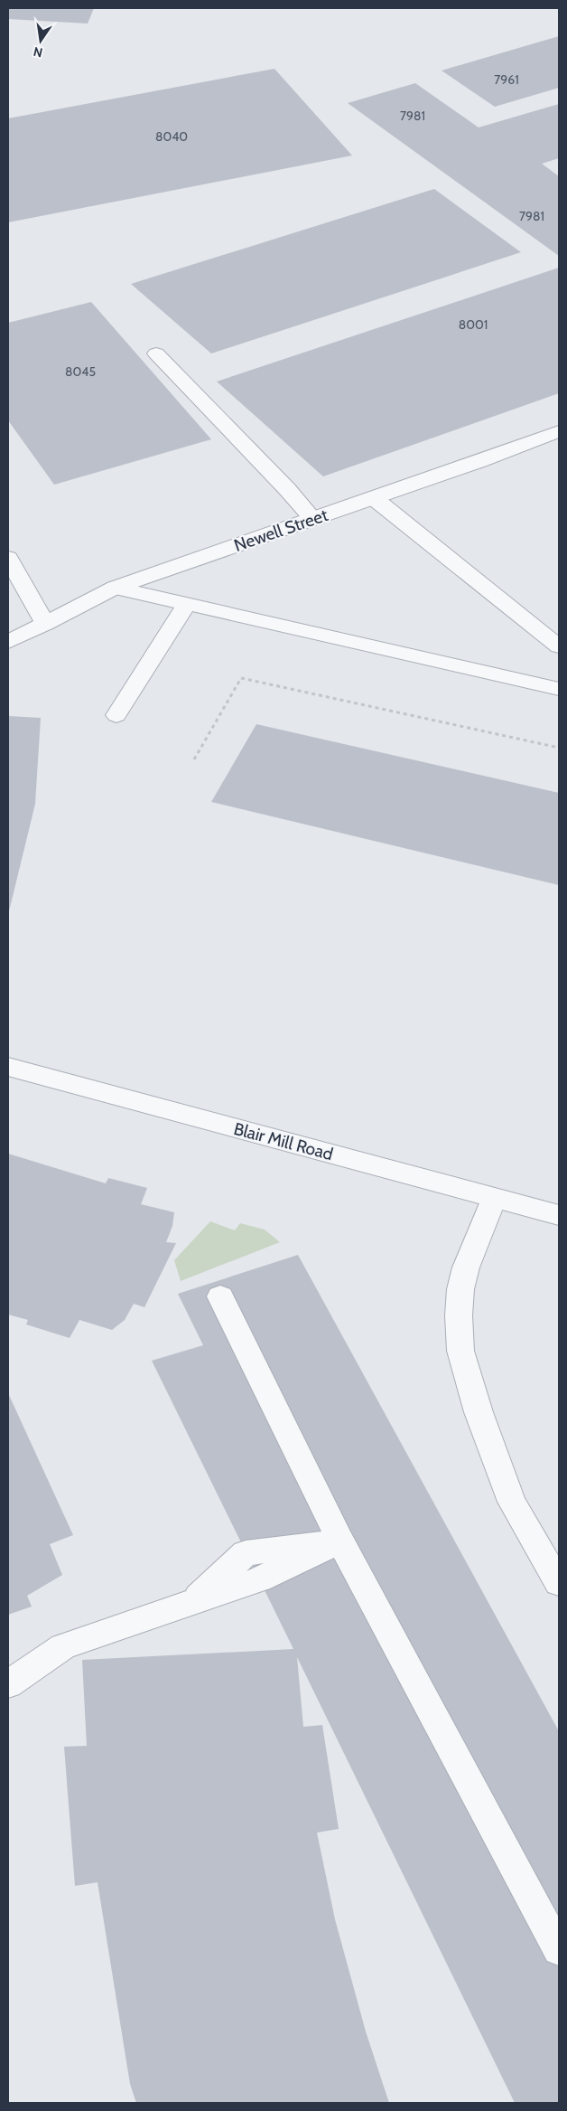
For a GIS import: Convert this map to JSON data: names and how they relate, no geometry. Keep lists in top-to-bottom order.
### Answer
{
  "streets": {
    "street": ["Newell Street", "Blair Mill Road"]
  },
  "house_numbers": [
    "7961",
    "7981",
    "8040",
    "7981",
    "8001",
    "8045"
  ],
  "north": "bottom"
}
